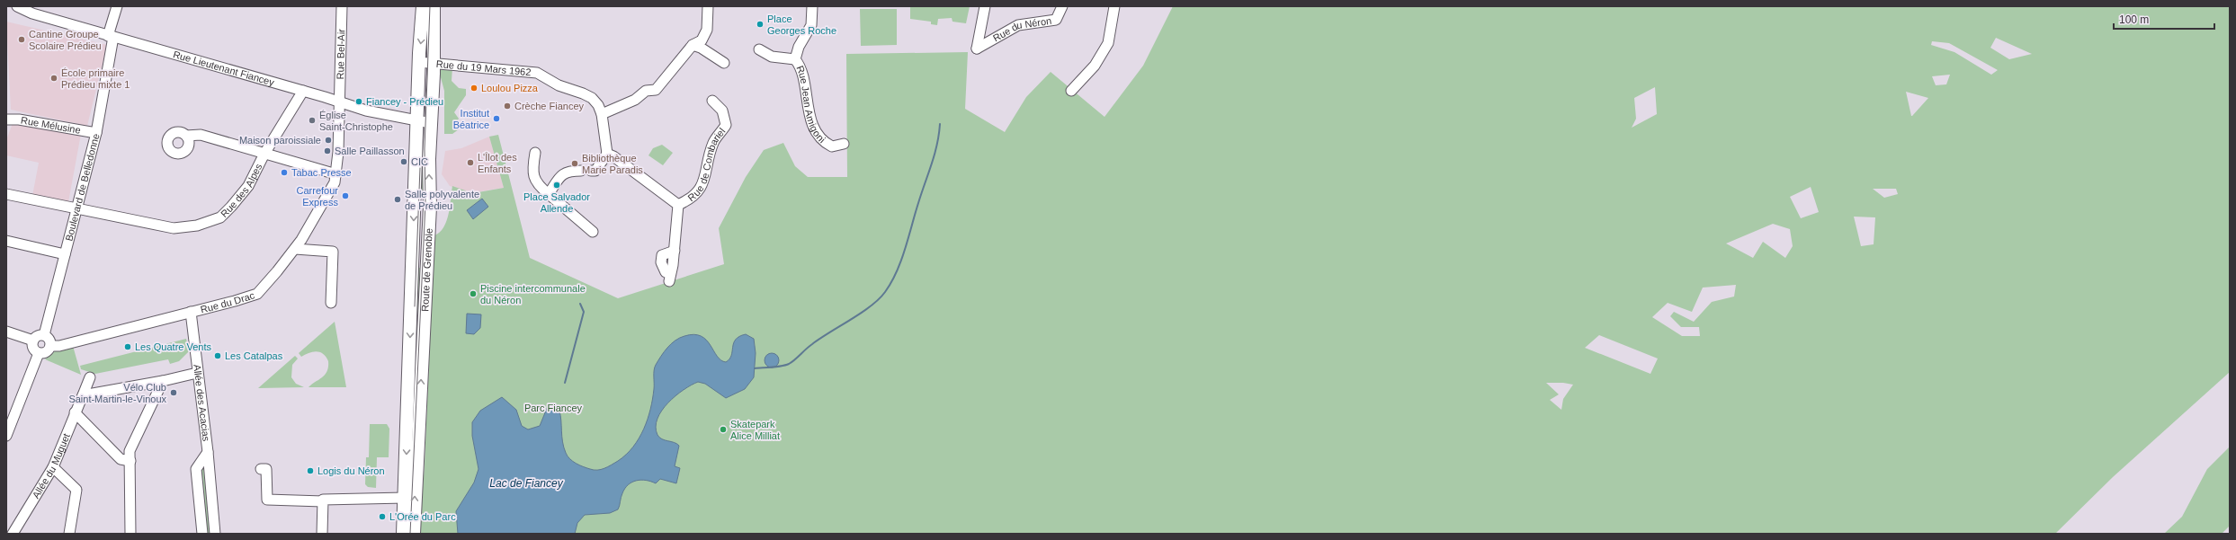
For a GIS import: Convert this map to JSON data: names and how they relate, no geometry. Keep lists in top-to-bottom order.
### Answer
{
  "streets": {
    "main road": ["Route de Grenoble"],
    "street": [
      "Rue du Néron",
      "Rue Bel-Air",
      "Rue du 19 Mars 1962",
      "Rue Lieutenant Fiancey",
      "Rue Jean Amigoni",
      "Rue Mélusine",
      "Rue de Combariel",
      "Boulevard de Belledonne",
      "Rue des Alpes",
      "Rue du Drac",
      "Allée des Acacias",
      "Allée du Muguet"
    ]
  },
  "crossings": [
    ["Rue Bel-Air", "Rue Lieutenant Fiancey"],
    ["Rue Bel-Air", "Rue du Drac"],
    ["Rue du 19 Mars 1962", "Route de Grenoble"],
    ["Rue Lieutenant Fiancey", "Boulevard de Belledonne"],
    ["Rue Lieutenant Fiancey", "Rue des Alpes"],
    ["Rue Lieutenant Fiancey", "Route de Grenoble"],
    ["Rue Lieutenant Fiancey", "Rue du Drac"],
    ["Rue Mélusine", "Boulevard de Belledonne"],
    ["Boulevard de Belledonne", "Rue des Alpes"],
    ["Boulevard de Belledonne", "Rue du Drac"],
    ["Rue du Drac", "Allée des Acacias"]
  ],
  "water": ["Lac de Fiancey"],
  "parks": ["Parc Fiancey"],
  "places": [
    "Place Georges Roche",
    "Cantine Groupe Scolaire Prédieu",
    "École primaire Prédieu mixte 1",
    "Loulou Pizza",
    "Fiancey - Prédieu",
    "Crèche Fiancey",
    "Institut Béatrice",
    "Église Saint-Christophe",
    "Maison paroissiale",
    "Salle Paillasson",
    "CIC",
    "L'Îlot des Enfants",
    "Bibliothèque Marie Paradis",
    "Tabac Presse",
    "Place Salvador Allende",
    "Carrefour Express",
    "Salle polyvalente de Prédieu",
    "Piscine intercommunale du Néron",
    "Les Quatre Vents",
    "Les Catalpas",
    "Vélo Club Saint-Martin-le-Vinoux",
    "Skatepark Alice Milliat",
    "Logis du Néron",
    "L'Orée du Parc"
  ],
  "scale_bar": "100 m"
}
